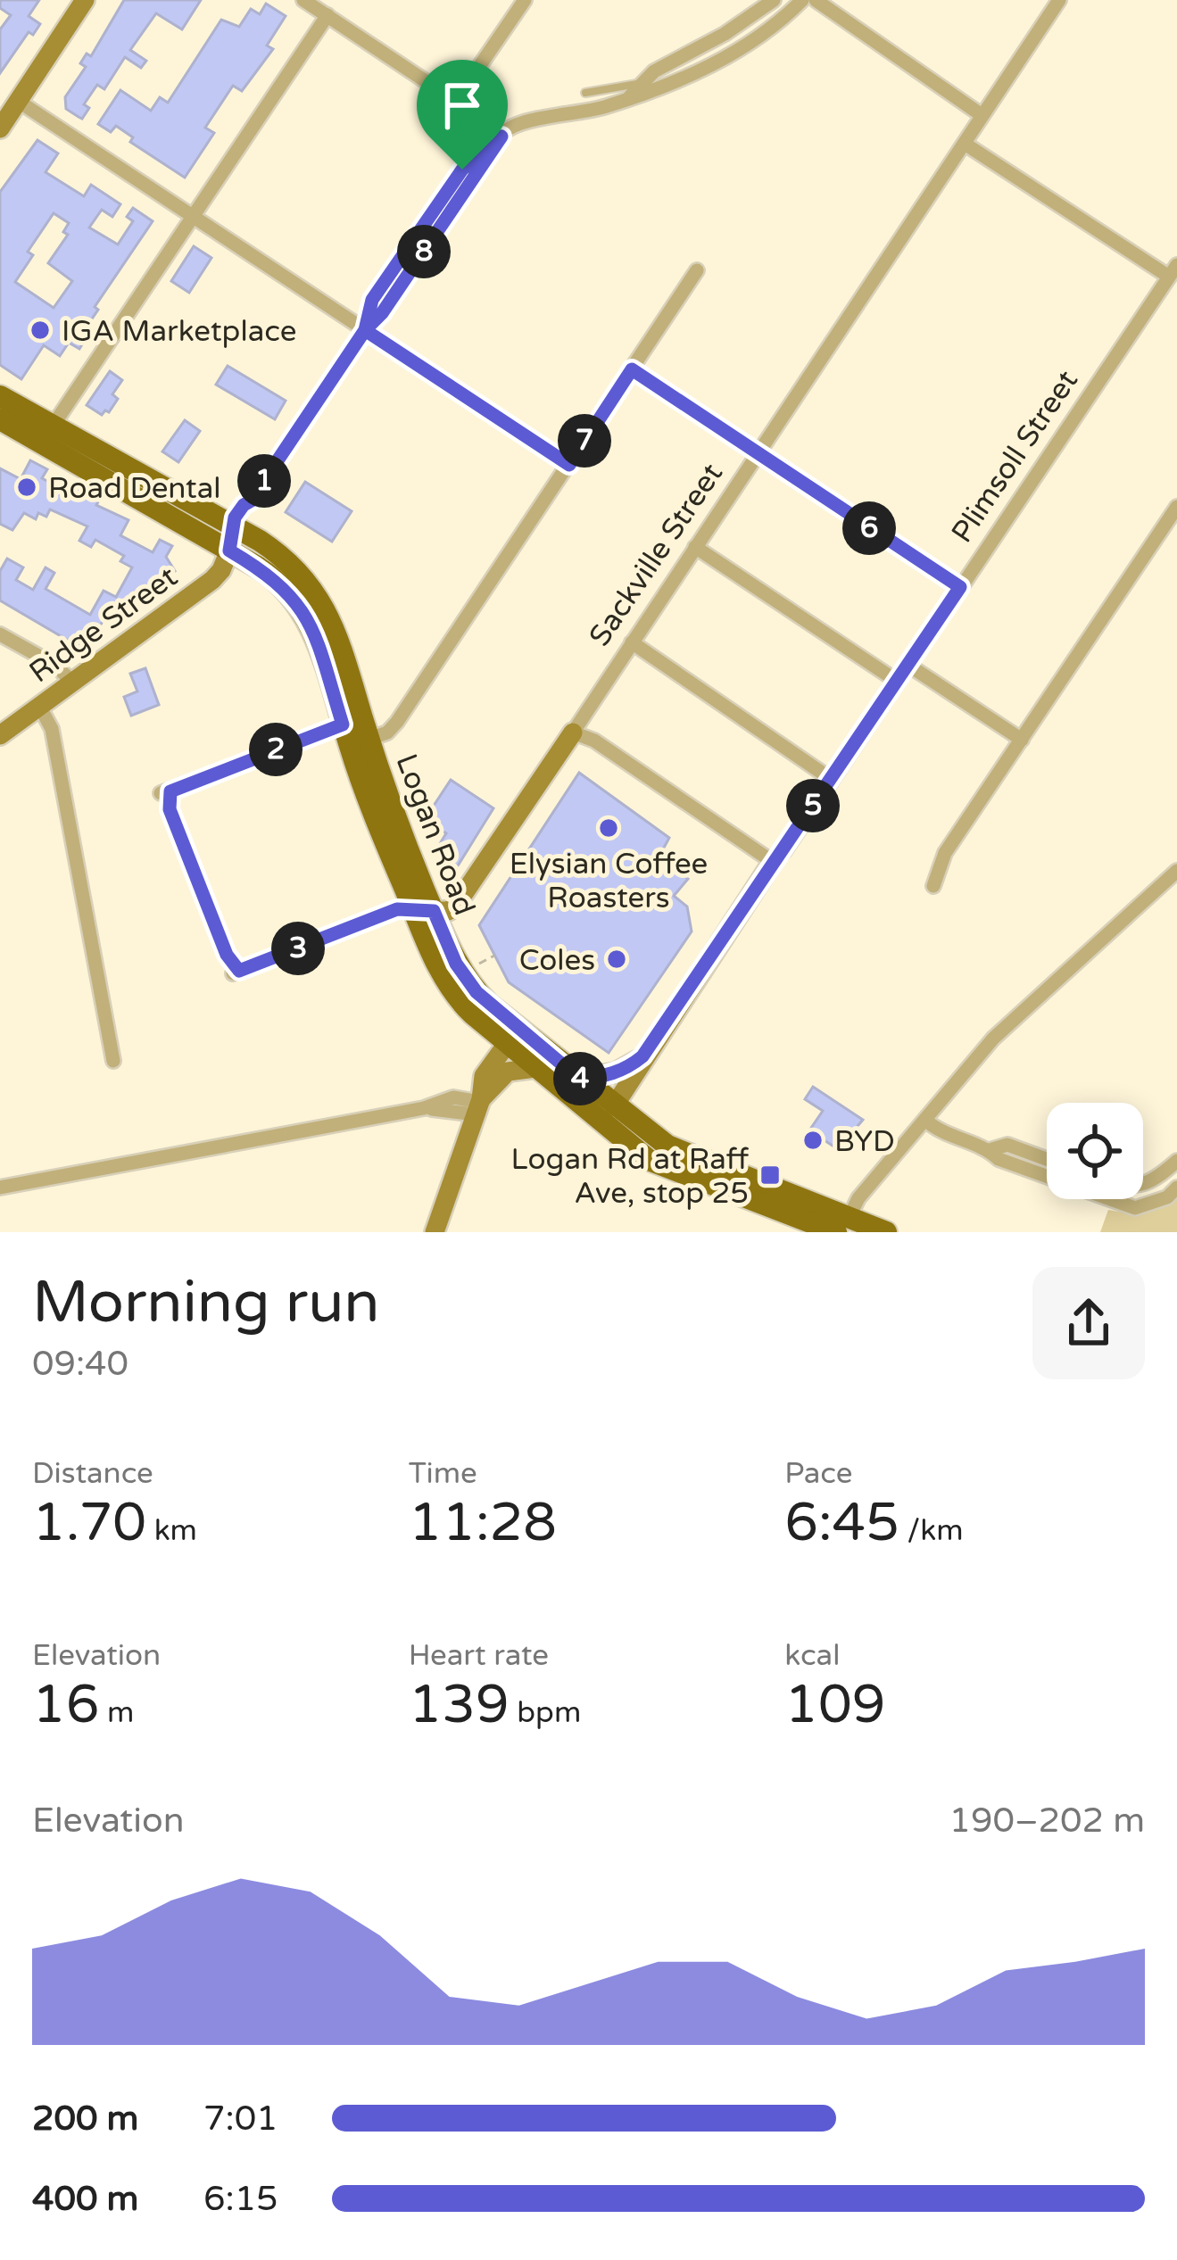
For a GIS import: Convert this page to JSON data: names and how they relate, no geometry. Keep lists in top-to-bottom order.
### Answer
{
  "streets": {
    "main road": ["Logan Road"],
    "street": ["Plimsoll Street", "Sackville Street", "Ridge Street"]
  },
  "crossings": [
    ["Plimsoll Street", "Logan Road"],
    ["Sackville Street", "Logan Road"],
    ["Ridge Street", "Logan Road"]
  ],
  "places": {
    "other": [
      "IGA Marketplace",
      "Road Dental",
      "Elysian Coffee Roasters",
      "Coles",
      "BYD"
    ],
    "transit": ["Logan Rd at Raff Ave, stop 25"]
  },
  "page": {
    "pins": [
      "8",
      "7",
      "1",
      "6",
      "2",
      "5",
      "3",
      "4"
    ],
    "heading": ["Morning run", "09:40"],
    "stats": [
      ["Distance", "1.70 km"],
      ["Time", "11:28"],
      ["Pace", "6:45 /km"],
      ["Elevation", "16 m"],
      ["Heart rate", "139 bpm"],
      ["kcal", "109"]
    ],
    "chart": ["Elevation", "190–202 m"],
    "list": [
      {
        "name": "200 m",
        "note": "7:01"
      },
      {
        "name": "400 m",
        "note": "6:15"
      }
    ]
  }
}
